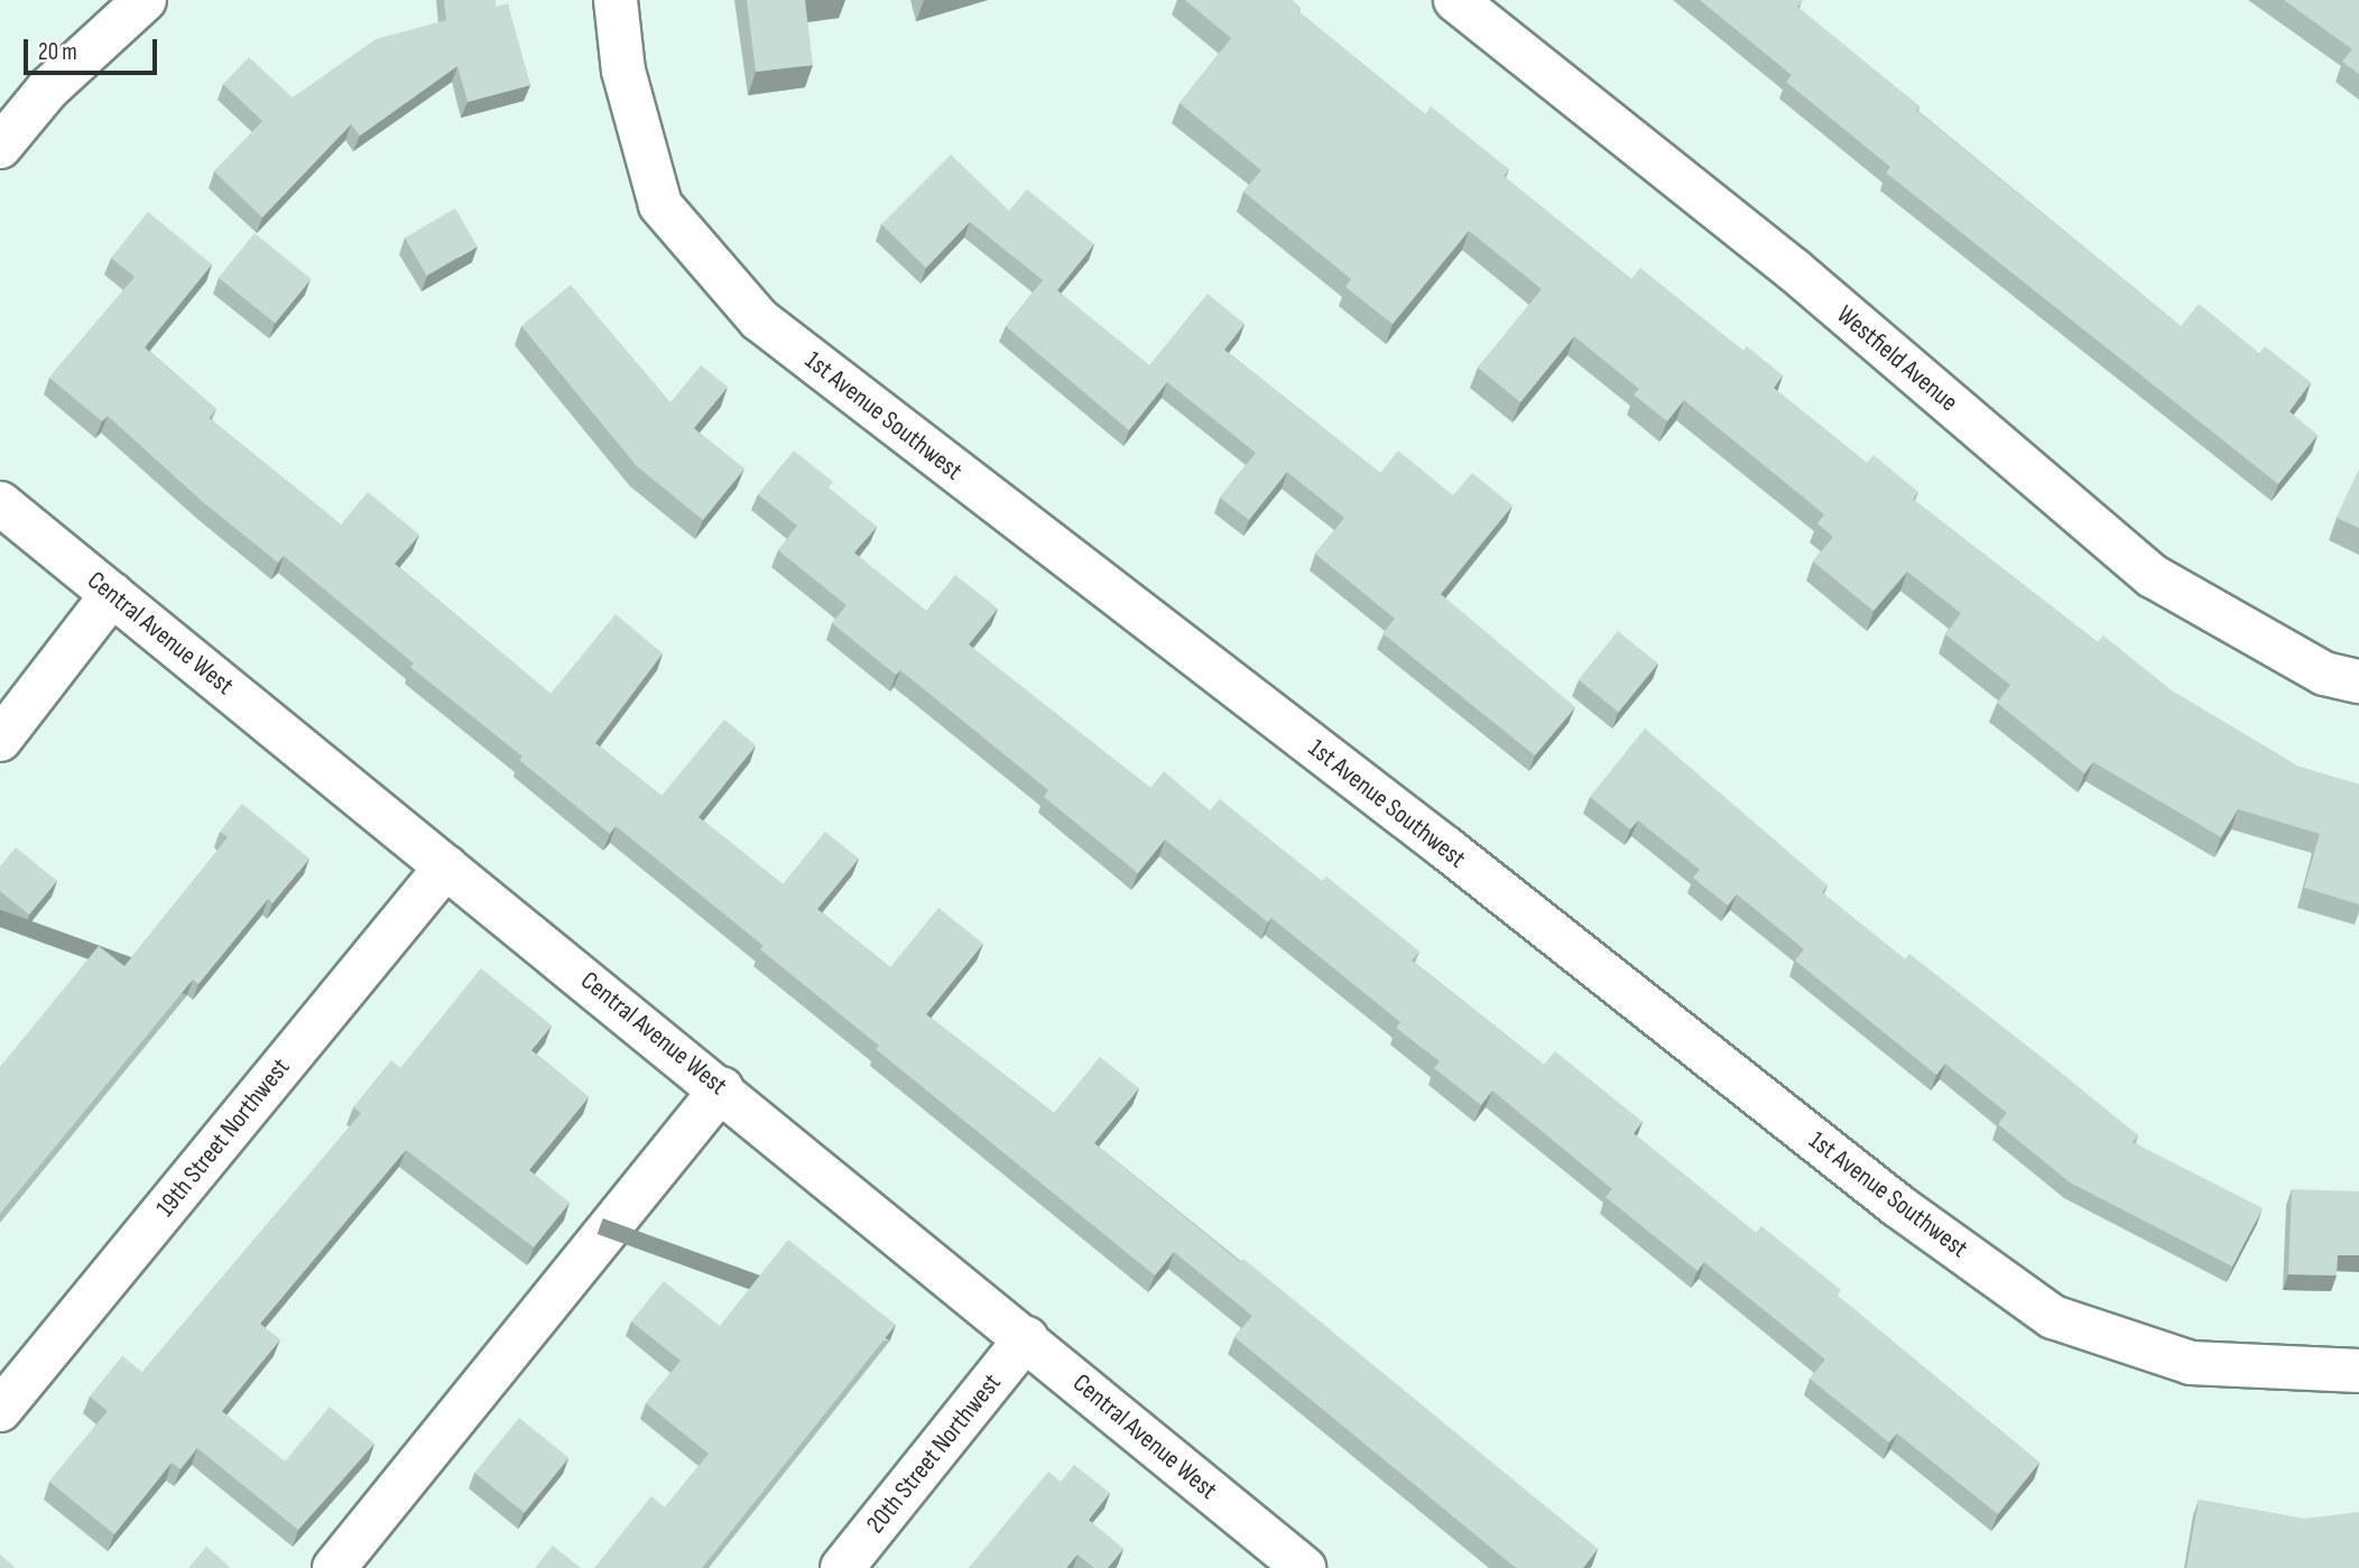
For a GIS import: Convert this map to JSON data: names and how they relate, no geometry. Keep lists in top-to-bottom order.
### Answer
{
  "streets": {
    "street": [
      "Westfield Avenue",
      "1st Avenue Southwest",
      "Central Avenue West",
      "19th Street Northwest",
      "20th Street Northwest"
    ]
  },
  "crossings": [
    ["Central Avenue West", "19th Street Northwest"],
    ["Central Avenue West", "20th Street Northwest"]
  ],
  "scale_bar": "20 m"
}
